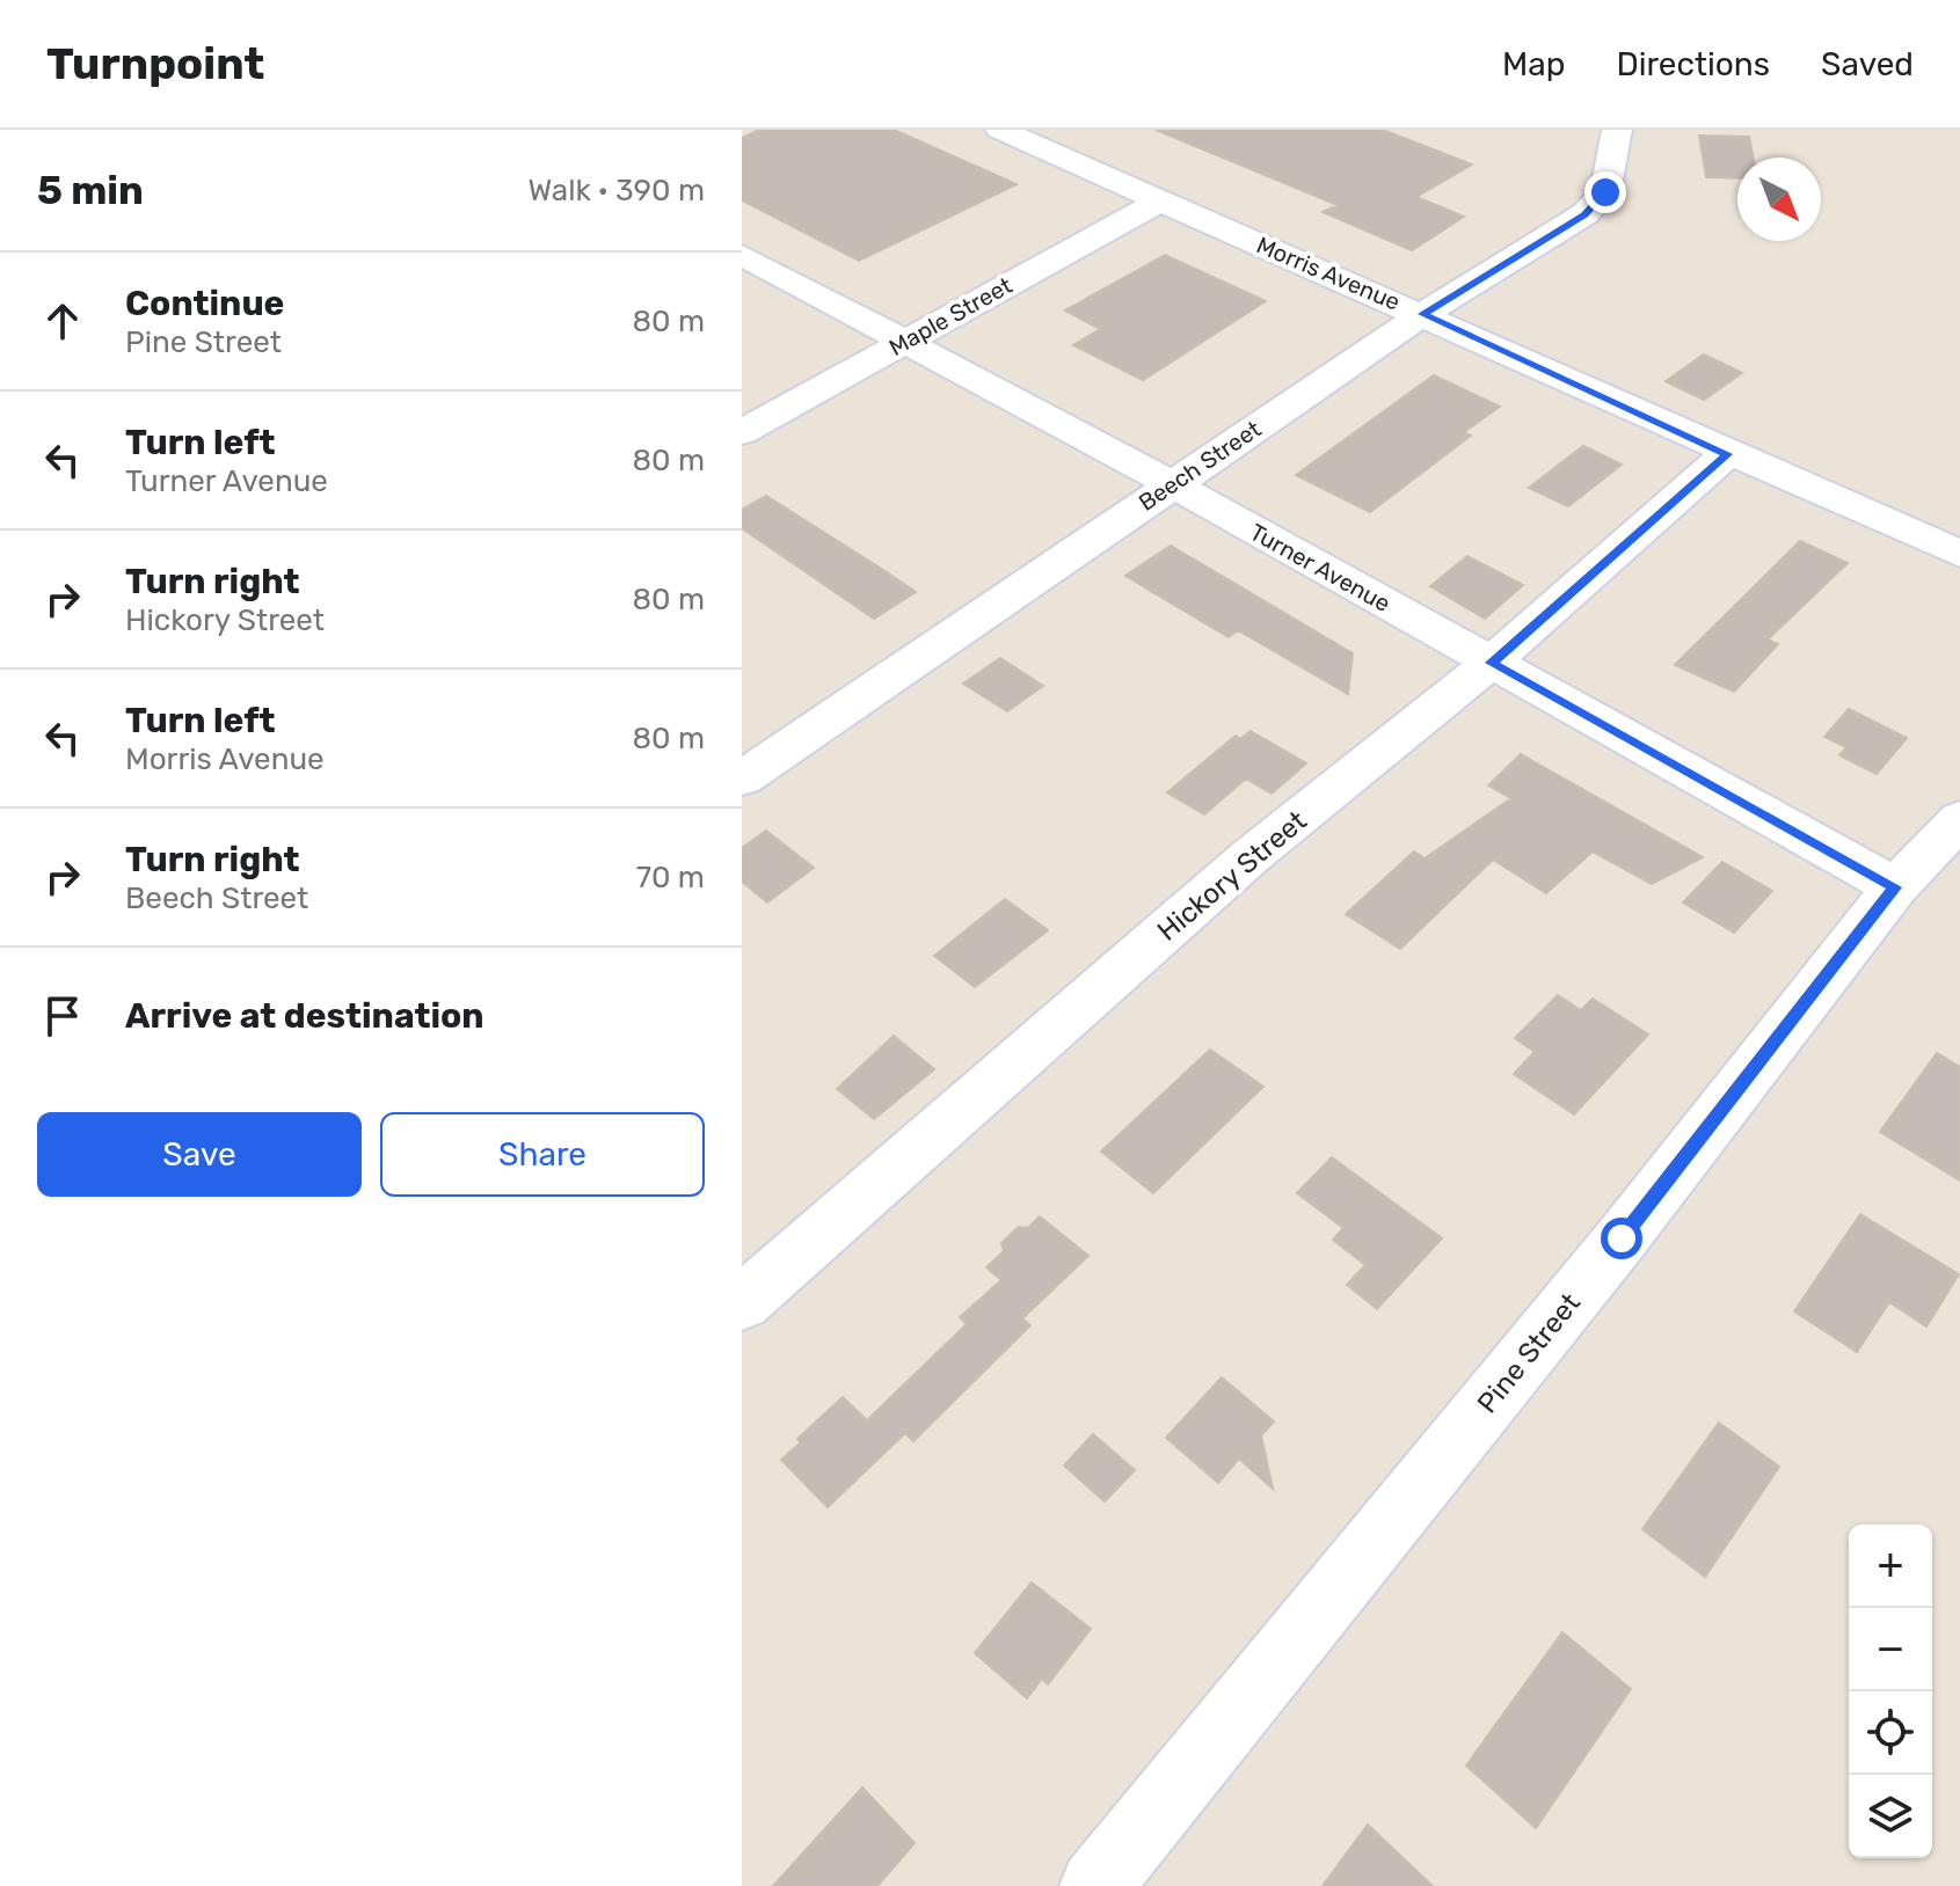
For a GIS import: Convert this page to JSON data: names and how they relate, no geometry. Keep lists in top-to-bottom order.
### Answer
{
  "streets": {
    "street": [
      "Morris Avenue",
      "Maple Street",
      "Beech Street",
      "Turner Avenue",
      "Hickory Street",
      "Pine Street"
    ]
  },
  "crossings": [
    ["Morris Avenue", "Maple Street"],
    ["Morris Avenue", "Beech Street"],
    ["Morris Avenue", "Hickory Street"],
    ["Maple Street", "Turner Avenue"],
    ["Beech Street", "Turner Avenue"],
    ["Turner Avenue", "Hickory Street"],
    ["Turner Avenue", "Pine Street"]
  ],
  "north": "bottom right",
  "page": {
    "header": "Turnpoint",
    "nav": ["Map", "Directions", "Saved"],
    "heading": ["5 min", "Walk · 390 m"],
    "list": [
      ["Continue", "Pine Street", "80 m"],
      ["Turn left", "Turner Avenue", "80 m"],
      ["Turn right", "Hickory Street", "80 m"],
      ["Turn left", "Morris Avenue", "80 m"],
      ["Turn right", "Beech Street", "70 m"],
      "Arrive at destination"
    ],
    "buttons": ["Save", "Share"],
    "map_buttons": ["+", "−"]
  }
}
